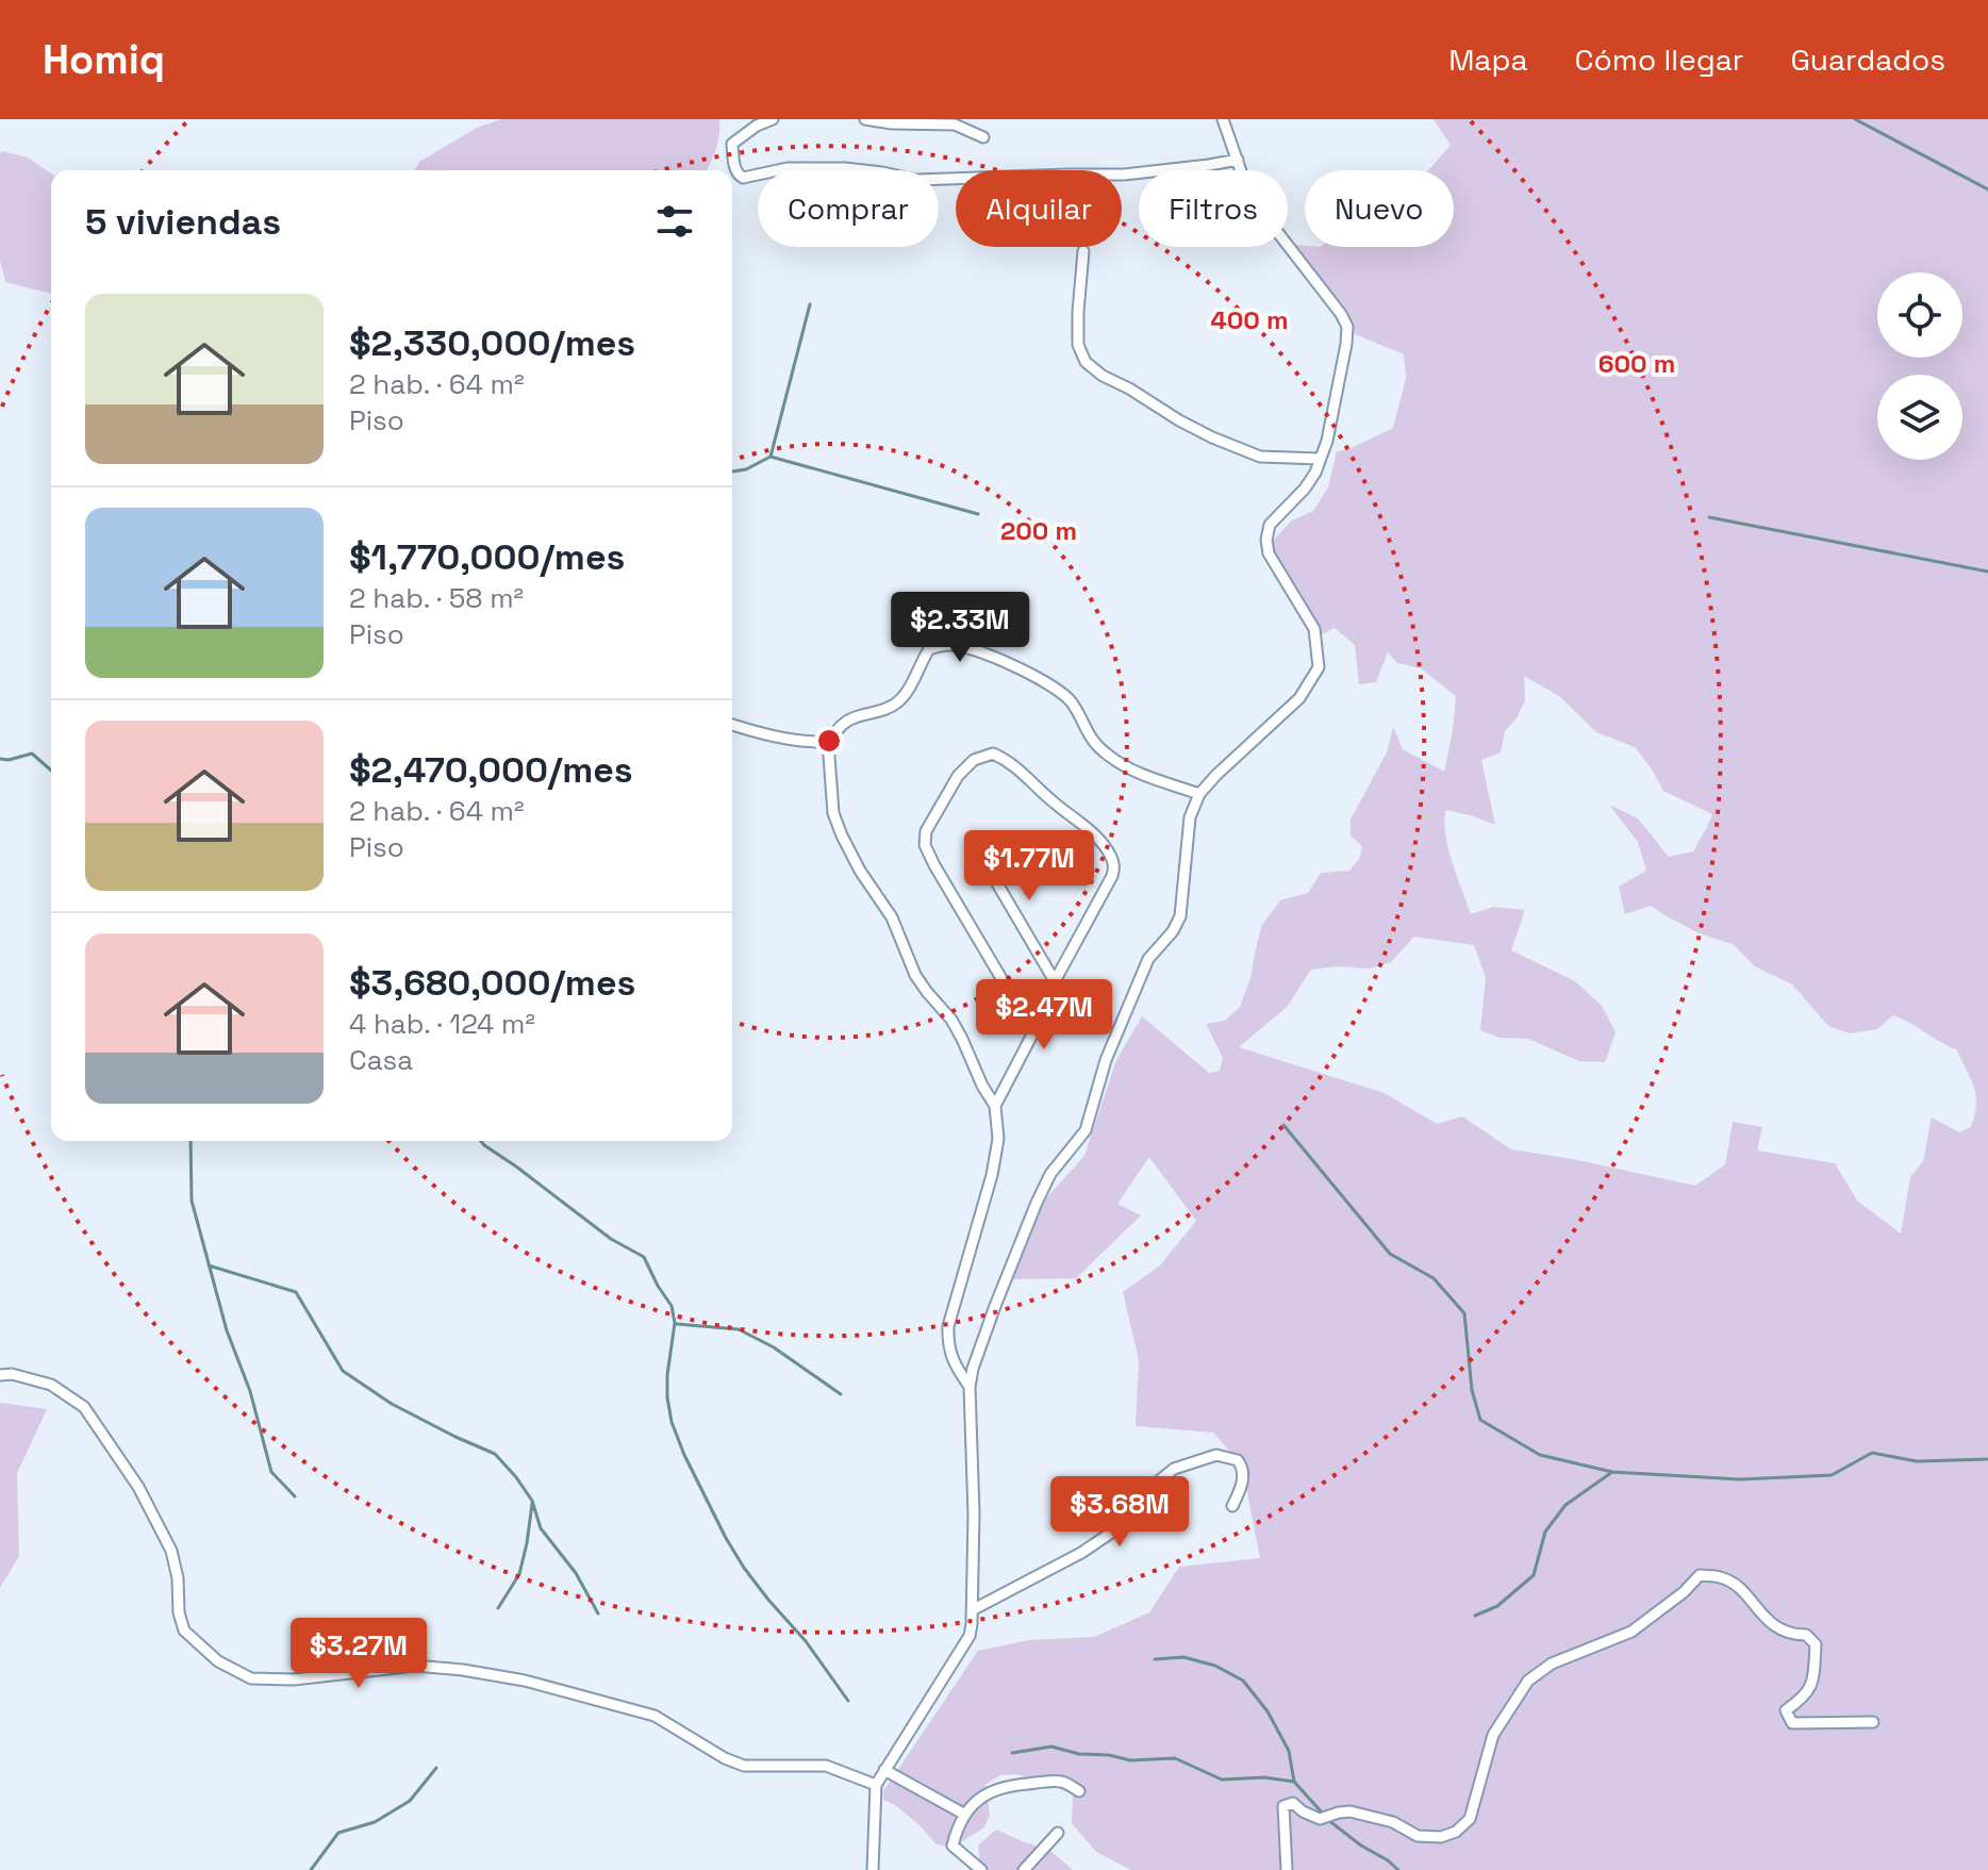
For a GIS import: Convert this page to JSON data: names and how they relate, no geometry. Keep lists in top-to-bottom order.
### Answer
{
  "page": {
    "header": "Homiq",
    "nav": ["Mapa", "Cómo llegar", "Guardados"],
    "chip": [
      "Comprar",
      "Alquilar",
      "Filtros",
      "Nuevo"
    ],
    "heading": "5 viviendas",
    "list": [
      {
        "name": "$2,330,000/mes",
        "note": "2 hab. · 64 m² · Piso"
      },
      {
        "name": "$1,770,000/mes",
        "note": "2 hab. · 58 m² · Piso"
      },
      {
        "name": "$2,470,000/mes",
        "note": "2 hab. · 64 m² · Piso"
      },
      {
        "name": "$3,680,000/mes",
        "note": "4 hab. · 124 m² · Casa"
      }
    ],
    "price": [
      "$2.33M",
      "$1.77M",
      "$2.47M",
      "$3.68M",
      "$3.27M"
    ]
  },
  "rings": ["400 m", "600 m", "200 m"]
}
